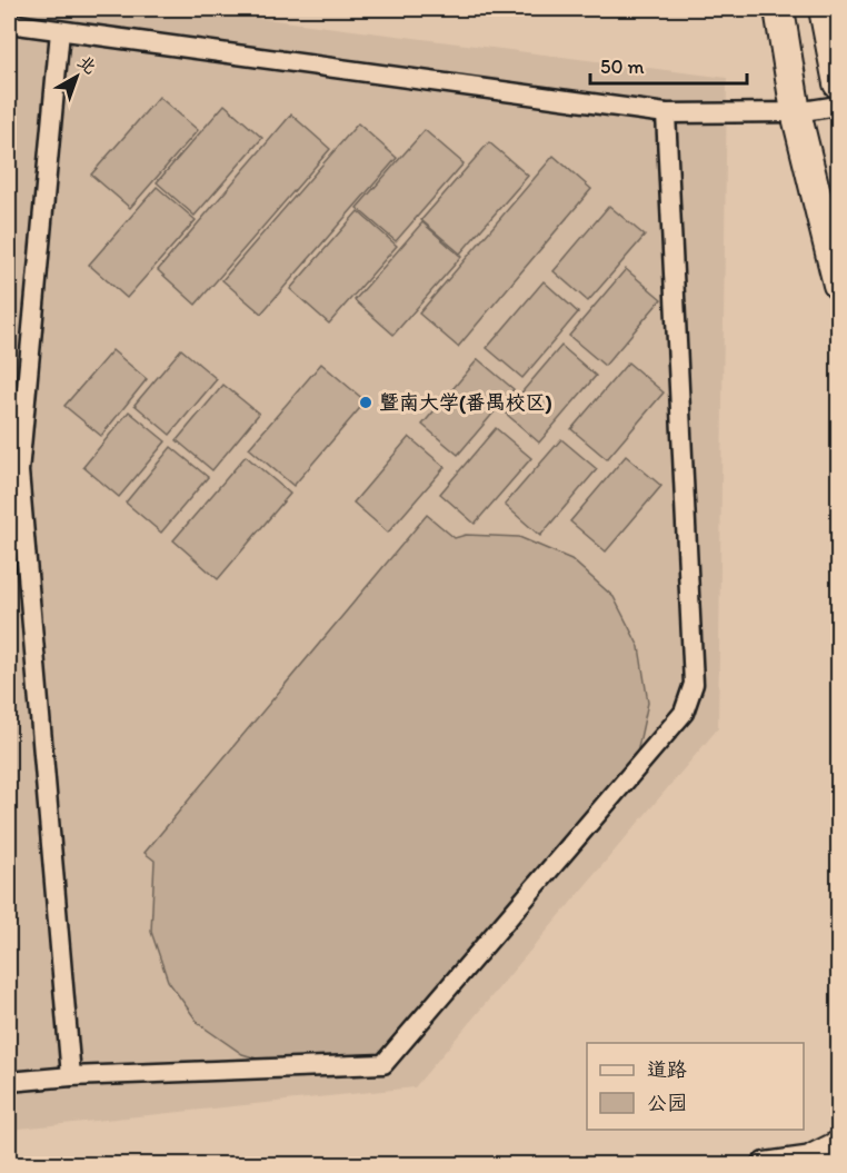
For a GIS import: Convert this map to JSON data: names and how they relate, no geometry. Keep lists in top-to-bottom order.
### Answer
{
  "places": ["暨南大学(番禺校区)"],
  "legend": ["道路", "公园"],
  "scale_bar": "50 m",
  "north": "top right"
}
